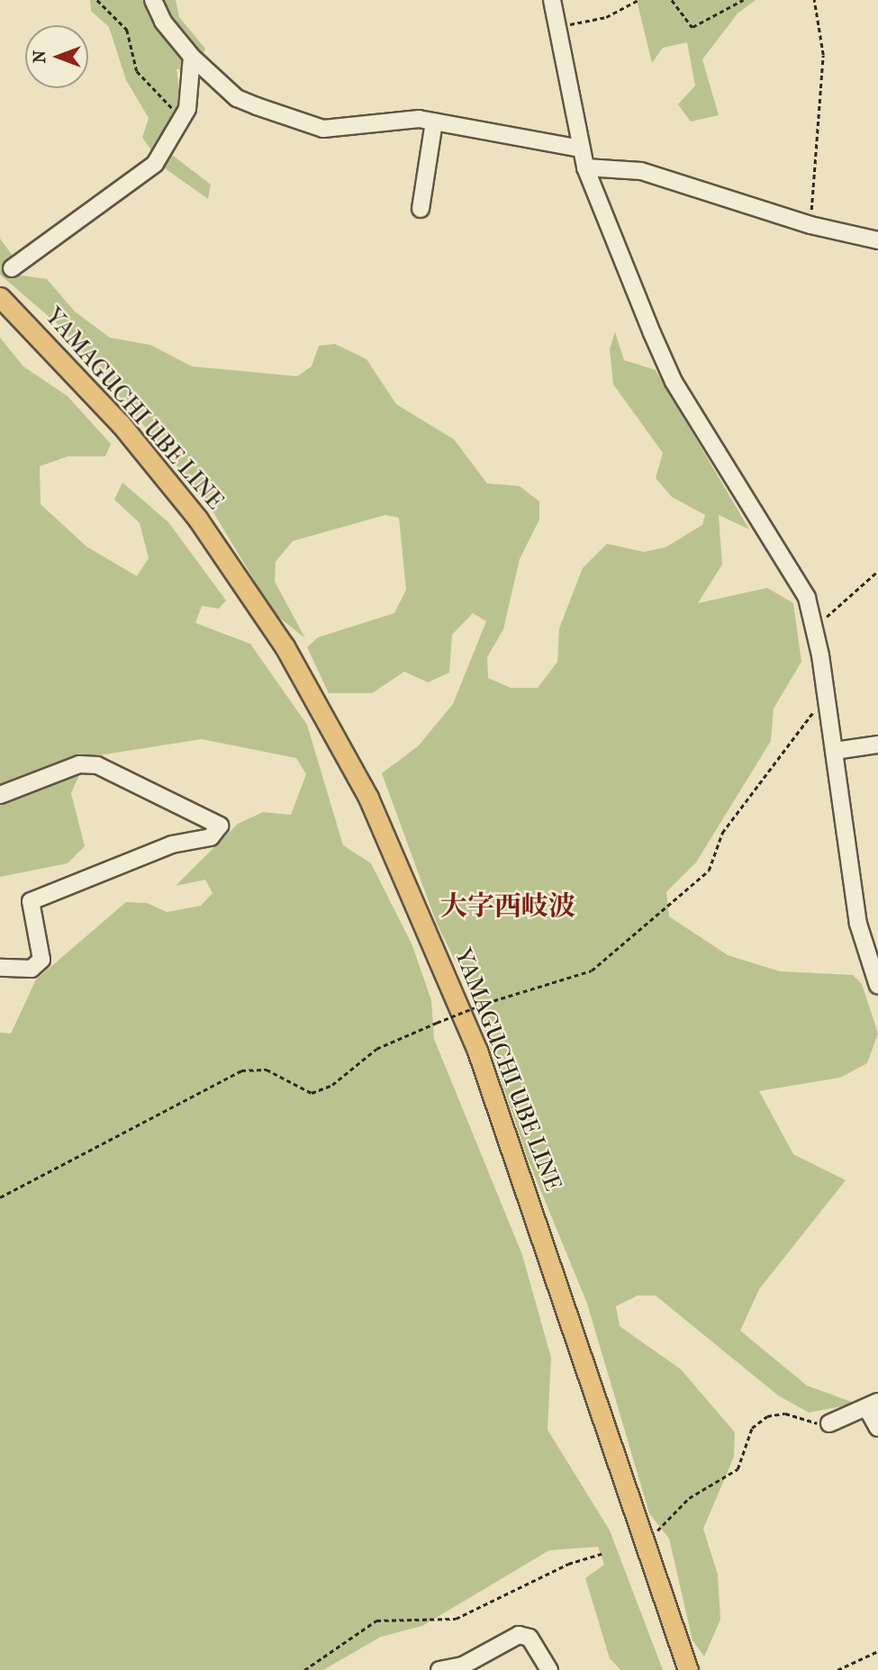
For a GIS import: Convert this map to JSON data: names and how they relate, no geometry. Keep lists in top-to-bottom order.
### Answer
{
  "streets": {
    "main road": ["YAMAGUCHI UBE LINE"]
  },
  "districts": ["大字西岐波"],
  "north": "left"
}
